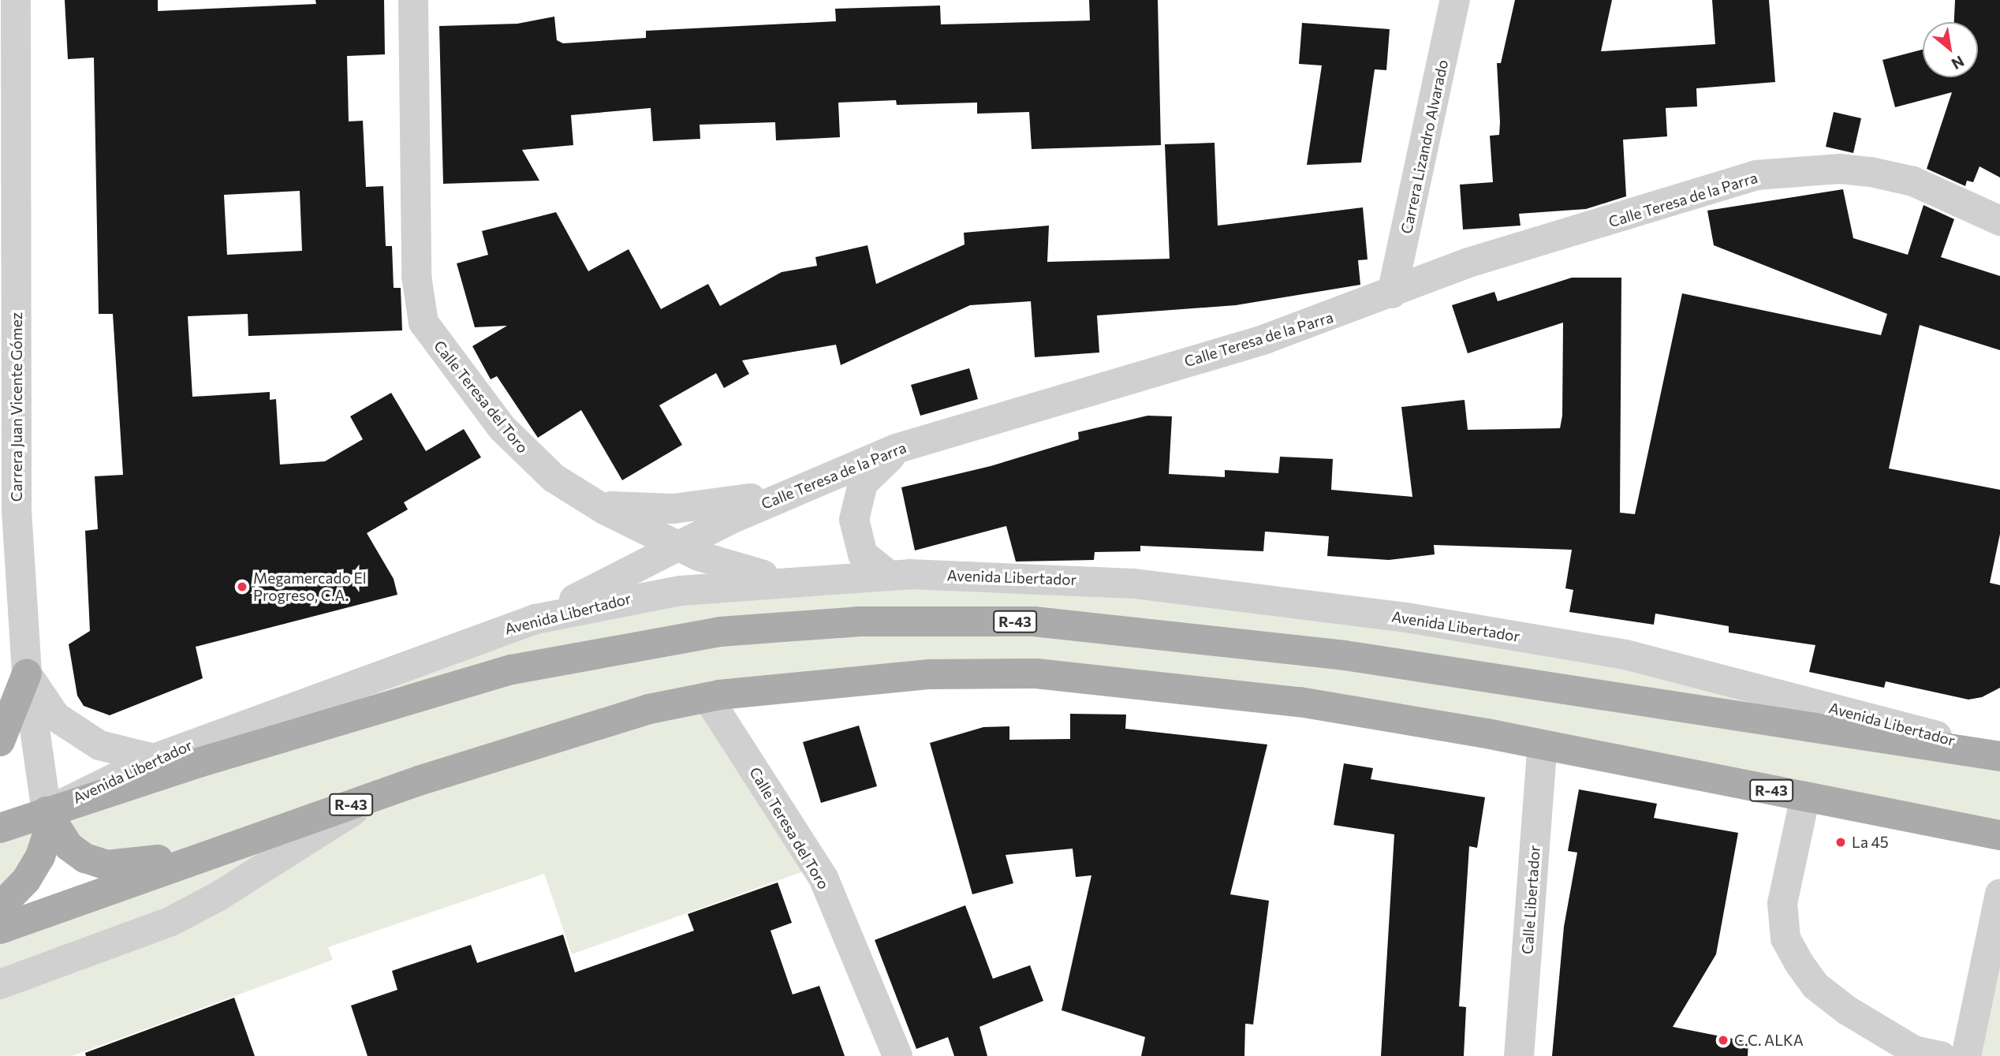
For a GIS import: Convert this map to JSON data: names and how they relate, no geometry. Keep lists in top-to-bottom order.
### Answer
{
  "streets": {
    "main road": ["Avenida Libertador", "R-43"],
    "street": [
      "Carrera Lizandro Alvarado",
      "Calle Teresa de la Parra",
      "Calle Teresa del Toro",
      "Carrera Juan Vicente Gómez",
      "Calle Libertador"
    ]
  },
  "crossings": [
    ["Carrera Lizandro Alvarado", "Calle Teresa de la Parra"],
    ["Calle Teresa de la Parra", "Calle Teresa del Toro"],
    ["Calle Teresa de la Parra", "Avenida Libertador"],
    ["Calle Teresa del Toro", "Avenida Libertador"],
    ["Calle Teresa del Toro", "R-43"],
    ["Carrera Juan Vicente Gómez", "Avenida Libertador"],
    ["Carrera Juan Vicente Gómez", "R-43"],
    ["Avenida Libertador", "R-43"],
    ["R-43", "Calle Libertador"]
  ],
  "places": ["Megamercado El Progreso, C.A.", "La 45", "C.C. ALKA"],
  "north": "bottom right"
}
